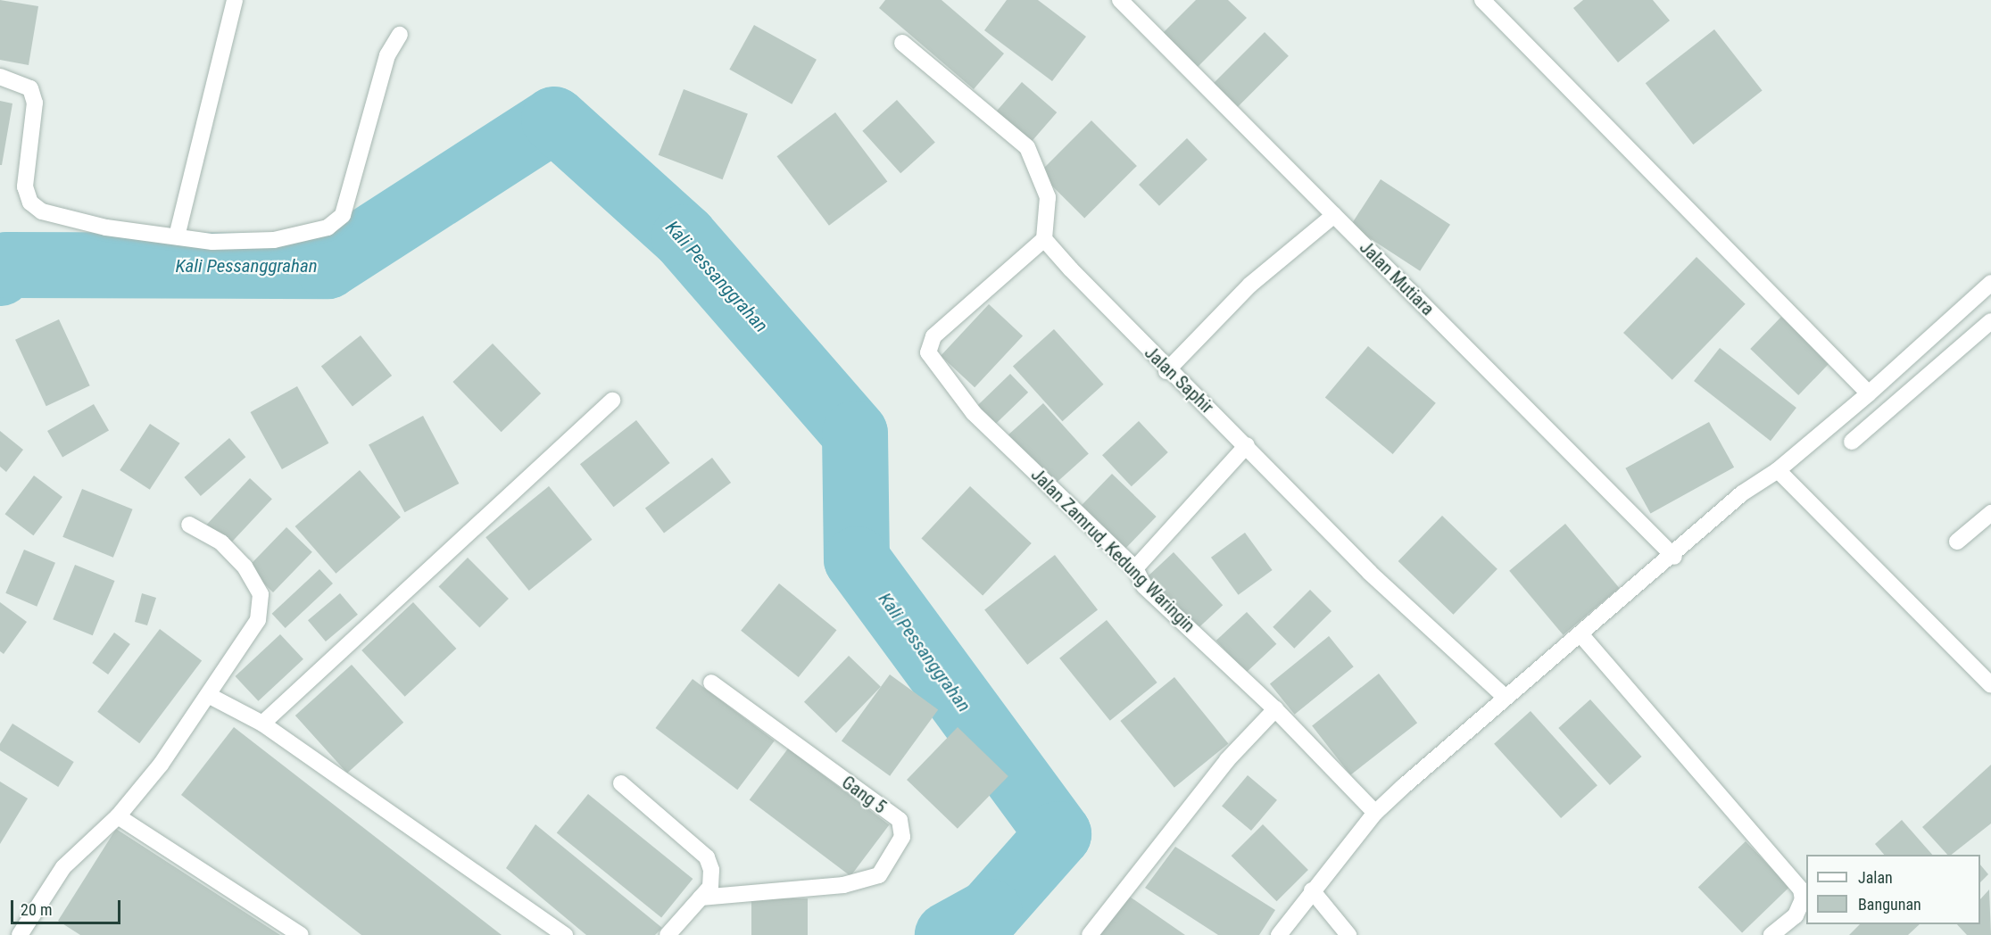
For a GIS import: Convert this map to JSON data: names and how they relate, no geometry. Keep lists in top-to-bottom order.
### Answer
{
  "streets": {
    "street": [
      "Jalan Mutiara",
      "Jalan Saphir",
      "Jalan Zamrud, Kedung Waringin",
      "Gang 5"
    ]
  },
  "crossings": [
    ["Jalan Saphir", "Jalan Zamrud, Kedung Waringin"]
  ],
  "water": ["Kali Pessanggrahan"],
  "legend": ["Jalan", "Bangunan"],
  "scale_bar": "20 m"
}
